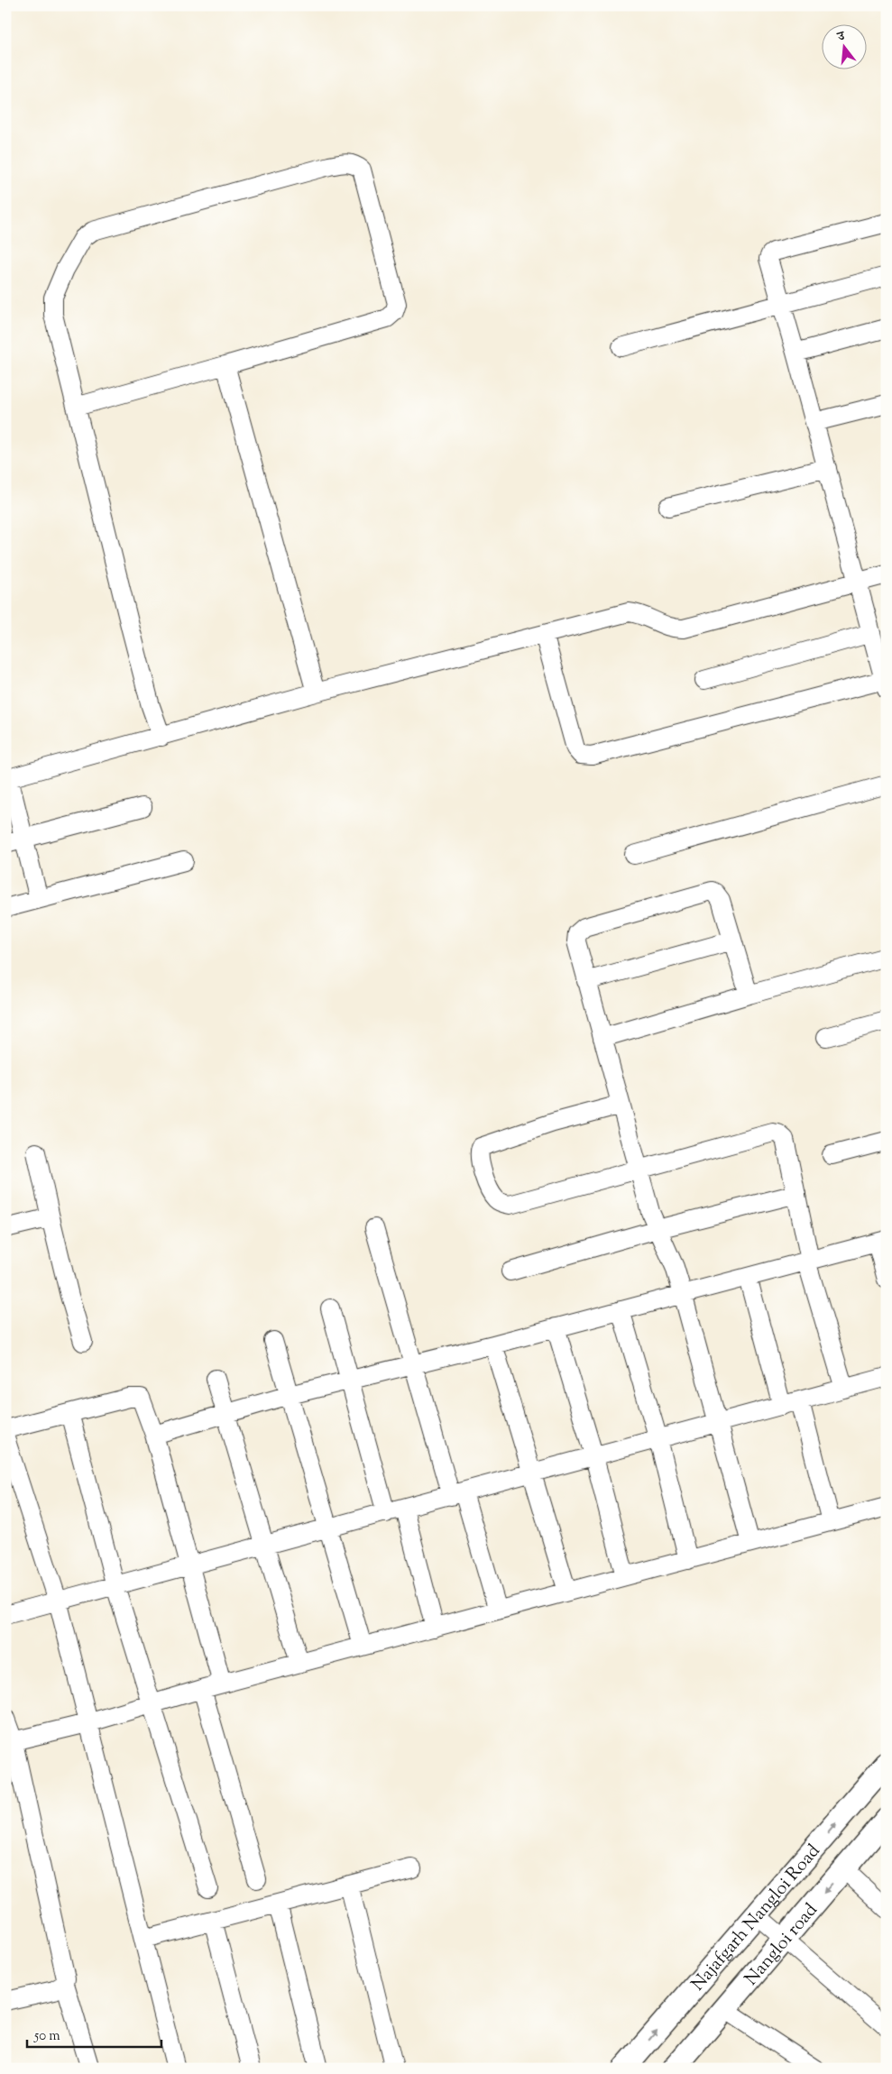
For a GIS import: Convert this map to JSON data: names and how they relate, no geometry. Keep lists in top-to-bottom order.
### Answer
{
  "streets": {
    "main road": ["Najafgarh Nangloi Road", "Nangloi road"]
  },
  "one_way": ["Najafgarh Nangloi Road"],
  "scale_bar": "50 m",
  "north": "top"
}
